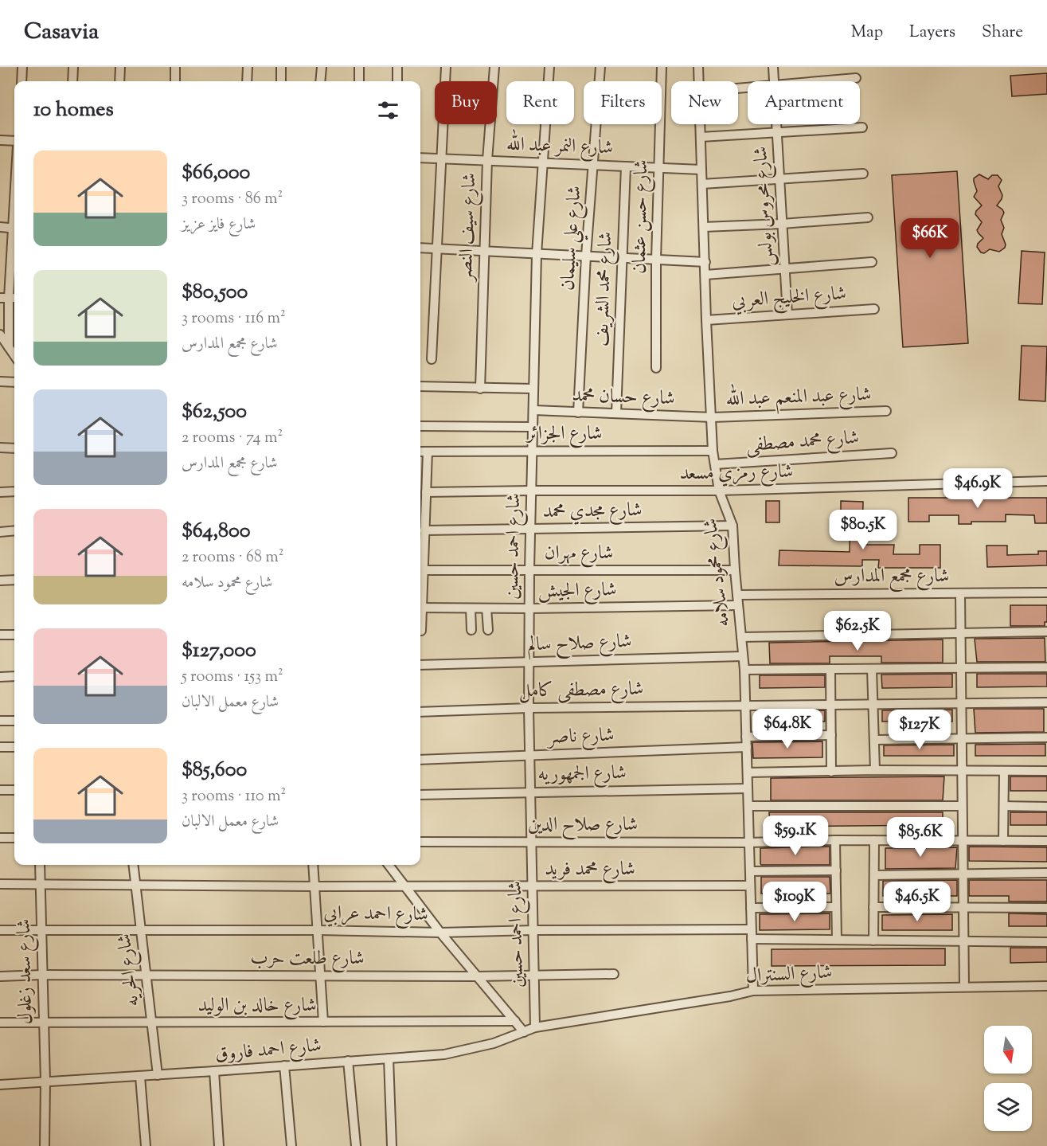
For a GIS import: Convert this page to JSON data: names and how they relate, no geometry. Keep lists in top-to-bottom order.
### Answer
{
  "streets": {
    "street": [
      "شارع النمر عبد الله",
      "شارع محروس بولس",
      "شارع حسن عثمان",
      "شارع سيف النصر",
      "شارع علي سليمان",
      "شارع محمد الشريف",
      "شارع الخليج العربي",
      "شارع حسان محمد",
      "شارع عبد المنعم عبد الله",
      "شارع الجزائر",
      "شارع محمد مصطفى",
      "شارع رمزي مسعد",
      "شارع مجدي محمد",
      "شارع احمد حسين",
      "شارع مهران",
      "شارع محمود سلامه",
      "شارع مجمع المدارس",
      "شارع الجيش",
      "شارع صلاح سالم",
      "شارع مصطفى كامل",
      "شارع ناصر",
      "شارع الجمهوريه",
      "شارع صلاح الدين",
      "شارع محمد فريد",
      "شارع احمد عرابي",
      "شارع طلعت حرب",
      "شارع الحريه",
      "شارع سعد زغلول",
      "شارع السنترال",
      "شارع خالد بن الوليد",
      "شارع احمد فاروق"
    ]
  },
  "crossings": [
    ["شارع النمر عبد الله", "شارع حسن عثمان"],
    ["شارع النمر عبد الله", "شارع سيف النصر"],
    ["شارع النمر عبد الله", "شارع علي سليمان"],
    ["شارع النمر عبد الله", "شارع محمد الشريف"],
    ["شارع النمر عبد الله", "شارع احمد حسين"],
    ["شارع النمر عبد الله", "شارع محمود سلامه"],
    ["شارع محروس بولس", "شارع الخليج العربي"],
    ["شارع علي سليمان", "شارع حسان محمد"],
    ["شارع محمد الشريف", "شارع حسان محمد"],
    ["شارع الخليج العربي", "شارع محمود سلامه"],
    ["شارع حسان محمد", "شارع عبد المنعم عبد الله"],
    ["شارع حسان محمد", "شارع احمد حسين"],
    ["شارع حسان محمد", "شارع محمود سلامه"],
    ["شارع عبد المنعم عبد الله", "شارع محمود سلامه"],
    ["شارع الجزائر", "شارع احمد حسين"],
    ["شارع الجزائر", "شارع محمود سلامه"],
    ["شارع محمد مصطفى", "شارع محمود سلامه"],
    ["شارع رمزي مسعد", "شارع احمد حسين"],
    ["شارع رمزي مسعد", "شارع محمود سلامه"],
    ["شارع مجدي محمد", "شارع احمد حسين"],
    ["شارع مجدي محمد", "شارع محمود سلامه"],
    ["شارع احمد حسين", "شارع مهران"],
    ["شارع احمد حسين", "شارع الجيش"],
    ["شارع احمد حسين", "شارع صلاح سالم"],
    ["شارع احمد حسين", "شارع مصطفى كامل"],
    ["شارع احمد حسين", "شارع ناصر"],
    ["شارع احمد حسين", "شارع الجمهوريه"],
    ["شارع احمد حسين", "شارع صلاح الدين"],
    ["شارع احمد حسين", "شارع محمد فريد"],
    ["شارع احمد حسين", "شارع احمد عرابي"],
    ["شارع احمد حسين", "شارع طلعت حرب"],
    ["شارع احمد حسين", "شارع السنترال"],
    ["شارع احمد حسين", "شارع احمد فاروق"],
    ["شارع مهران", "شارع محمود سلامه"],
    ["شارع محمود سلامه", "شارع مجمع المدارس"],
    ["شارع محمود سلامه", "شارع الجيش"],
    ["شارع محمود سلامه", "شارع صلاح سالم"],
    ["شارع محمود سلامه", "شارع مصطفى كامل"],
    ["شارع محمود سلامه", "شارع ناصر"],
    ["شارع محمود سلامه", "شارع الجمهوريه"],
    ["شارع محمود سلامه", "شارع صلاح الدين"],
    ["شارع محمود سلامه", "شارع محمد فريد"],
    ["شارع محمود سلامه", "شارع احمد عرابي"],
    ["شارع محمود سلامه", "شارع السنترال"],
    ["شارع محمد فريد", "شارع الحريه"],
    ["شارع محمد فريد", "شارع سعد زغلول"],
    ["شارع احمد عرابي", "شارع الحريه"],
    ["شارع احمد عرابي", "شارع سعد زغلول"],
    ["شارع طلعت حرب", "شارع الحريه"],
    ["شارع طلعت حرب", "شارع سعد زغلول"],
    ["شارع الحريه", "شارع خالد بن الوليد"],
    ["شارع الحريه", "شارع احمد فاروق"],
    ["شارع سعد زغلول", "شارع خالد بن الوليد"],
    ["شارع سعد زغلول", "شارع احمد فاروق"],
    ["شارع السنترال", "شارع احمد فاروق"]
  ],
  "north": "bottom",
  "page": {
    "header": "Casavia",
    "nav": ["Map", "Layers", "Share"],
    "chip": [
      "Buy",
      "Rent",
      "Filters",
      "New",
      "Apartment"
    ],
    "heading": "10 homes",
    "list": [
      {
        "name": "$66,000",
        "note": "3 rooms · 86 m² · شارع فايز عزيز"
      },
      {
        "name": "$80,500",
        "note": "3 rooms · 116 m² · شارع مجمع المدارس"
      },
      {
        "name": "$62,500",
        "note": "2 rooms · 74 m² · شارع مجمع المدارس"
      },
      {
        "name": "$64,800",
        "note": "2 rooms · 68 m² · شارع محمود سلامه"
      },
      {
        "name": "$127,000",
        "note": "5 rooms · 153 m² · شارع معمل الالبان"
      },
      {
        "name": "$85,600",
        "note": "3 rooms · 110 m² · شارع معمل الالبان"
      }
    ],
    "price": [
      "$66K",
      "$46.9K",
      "$80.5K",
      "$62.5K",
      "$64.8K",
      "$127K",
      "$59.1K",
      "$85.6K",
      "$109K",
      "$46.5K"
    ]
  }
}
